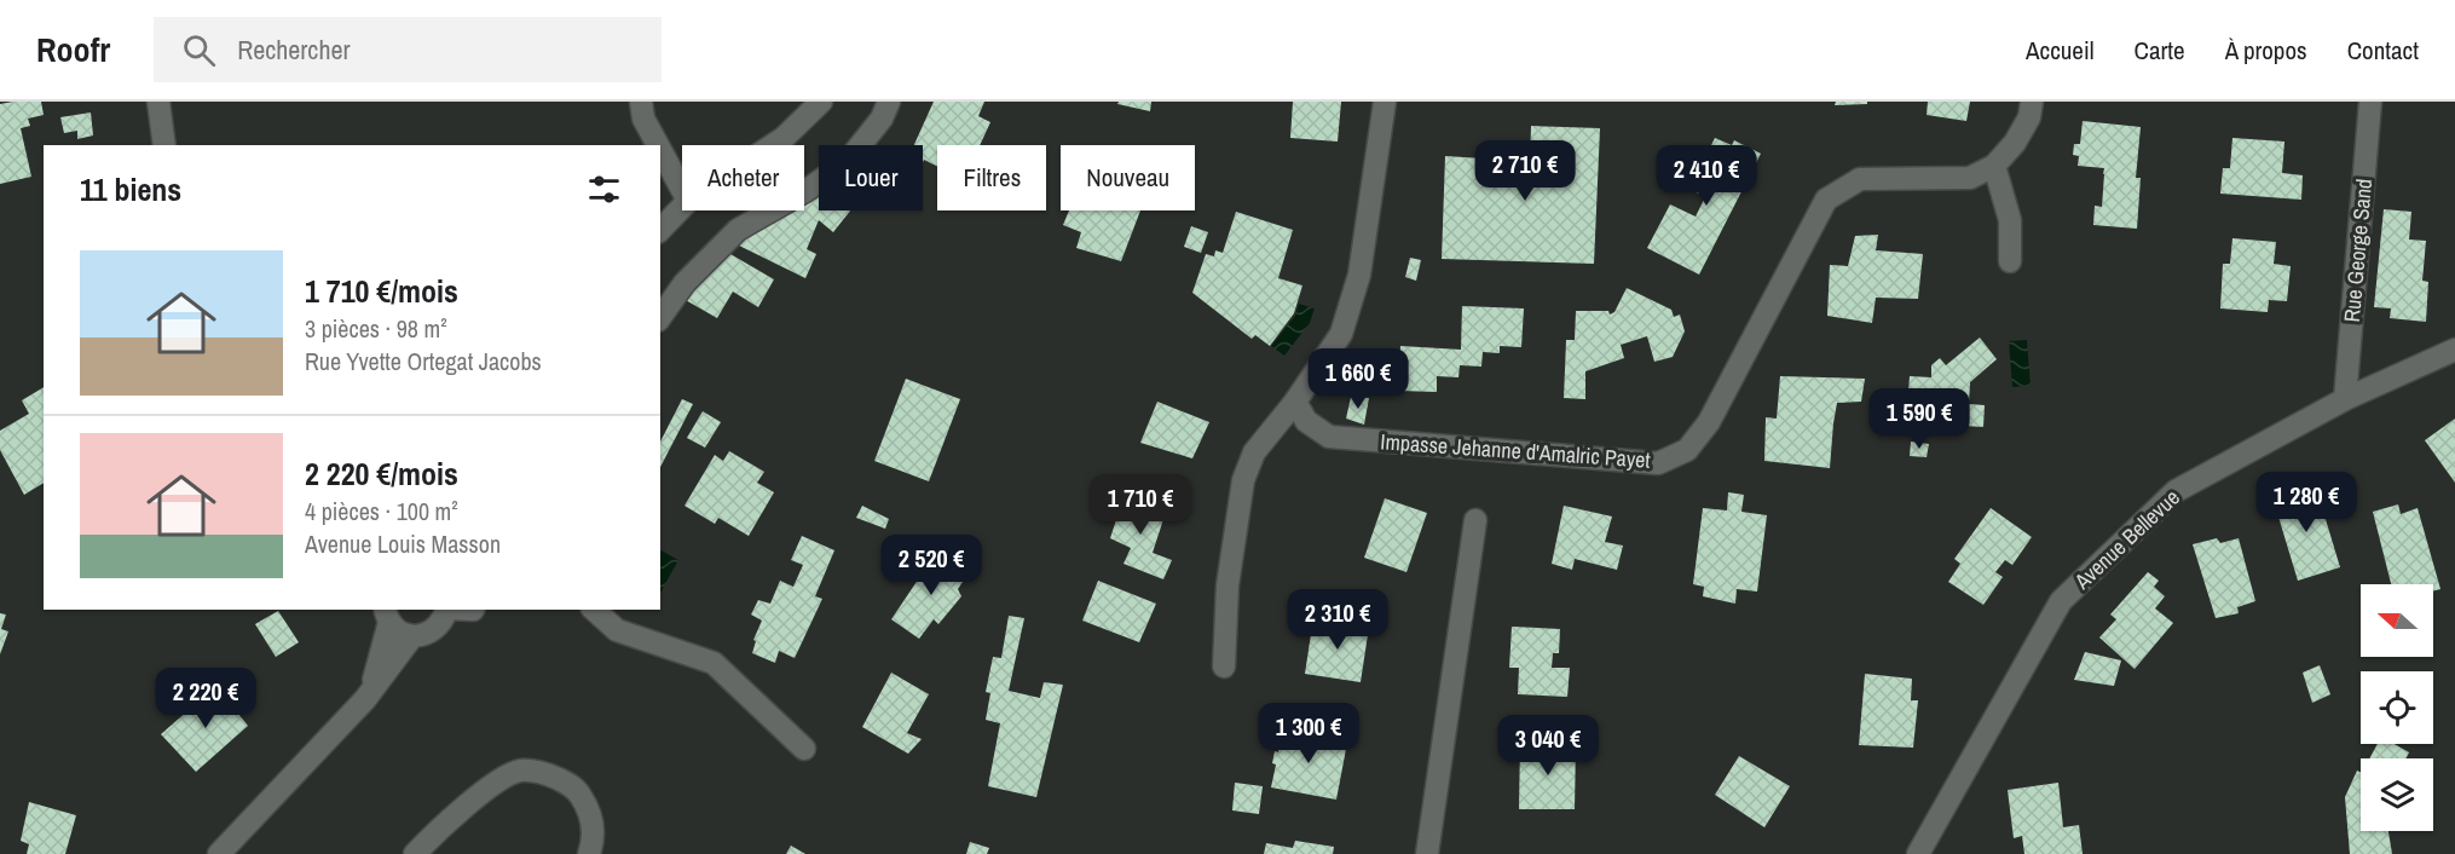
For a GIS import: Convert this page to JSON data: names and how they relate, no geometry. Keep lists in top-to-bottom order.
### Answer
{
  "streets": {
    "street": ["Rue George Sand", "Impasse Jehanne d'Amalric Payet", "Avenue Bellevue"]
  },
  "crossings": [
    ["Rue George Sand", "Avenue Bellevue"]
  ],
  "north": "left",
  "page": {
    "header": "Roofr",
    "search": "Rechercher",
    "nav": [
      "Accueil",
      "Carte",
      "À propos",
      "Contact"
    ],
    "price": [
      "2 710 €",
      "2 410 €",
      "1 660 €",
      "1 590 €",
      "1 280 €",
      "1 710 €",
      "2 520 €",
      "2 310 €",
      "2 220 €",
      "1 300 €",
      "3 040 €"
    ],
    "chip": [
      "Acheter",
      "Louer",
      "Filtres",
      "Nouveau"
    ],
    "heading": "11 biens",
    "list": [
      {
        "name": "1 710 €/mois",
        "note": "3 pièces · 98 m² · Rue Yvette Ortegat Jacobs"
      },
      {
        "name": "2 220 €/mois",
        "note": "4 pièces · 100 m² · Avenue Louis Masson"
      }
    ]
  }
}
